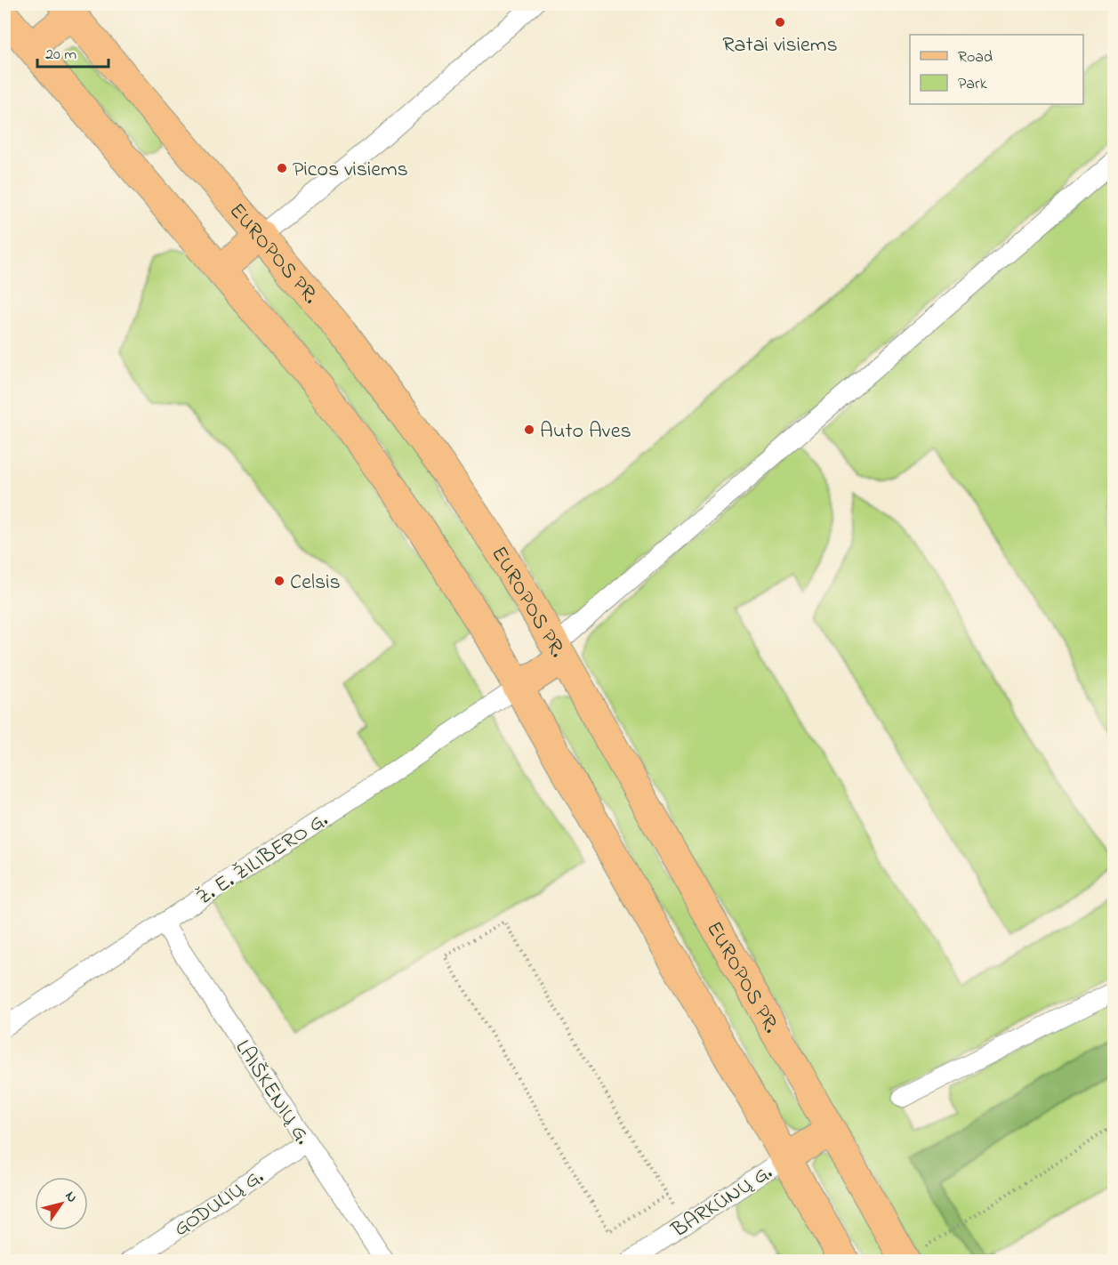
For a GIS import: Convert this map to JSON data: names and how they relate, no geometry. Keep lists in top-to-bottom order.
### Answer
{
  "streets": {
    "main road": ["EUROPOS PR."],
    "street": [
      "Ž. E. ŽILIBERO G.",
      "LAIŠKENIŲ G.",
      "BARKŪNŲ G.",
      "GODULIŲ G."
    ]
  },
  "crossings": [
    ["Ž. E. ŽILIBERO G.", "LAIŠKENIŲ G."],
    ["LAIŠKENIŲ G.", "GODULIŲ G."]
  ],
  "places": [
    "Ratai visiems",
    "Picos visiems",
    "Auto Aves",
    "Celsis"
  ],
  "legend": ["Road", "Park"],
  "scale_bar": "20 m",
  "north": "top right"
}
